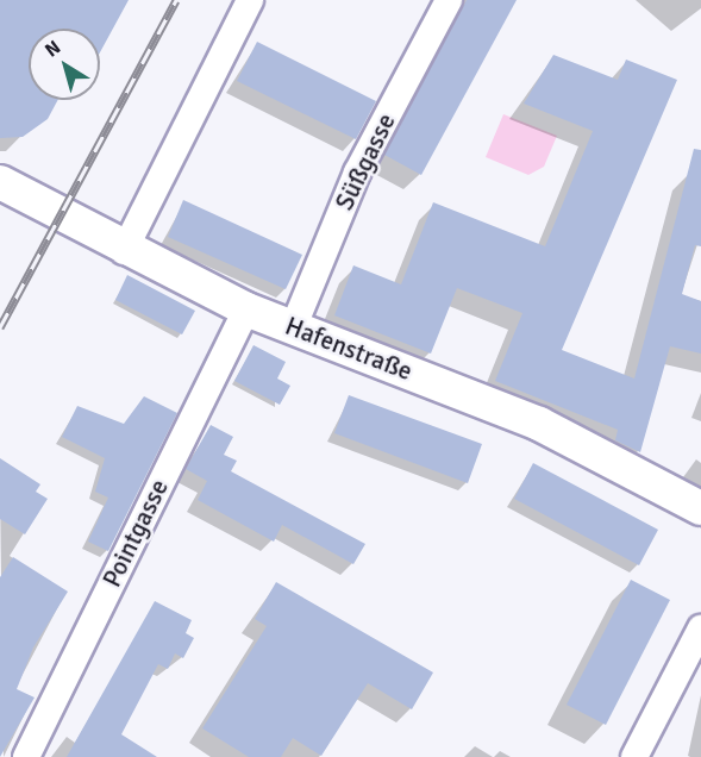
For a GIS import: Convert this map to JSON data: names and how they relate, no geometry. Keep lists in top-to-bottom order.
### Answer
{
  "streets": {
    "street": ["Süßgasse", "Hafenstraße", "Pointgasse"]
  },
  "crossings": [
    ["Süßgasse", "Hafenstraße"],
    ["Hafenstraße", "Pointgasse"]
  ],
  "north": "top left"
}
